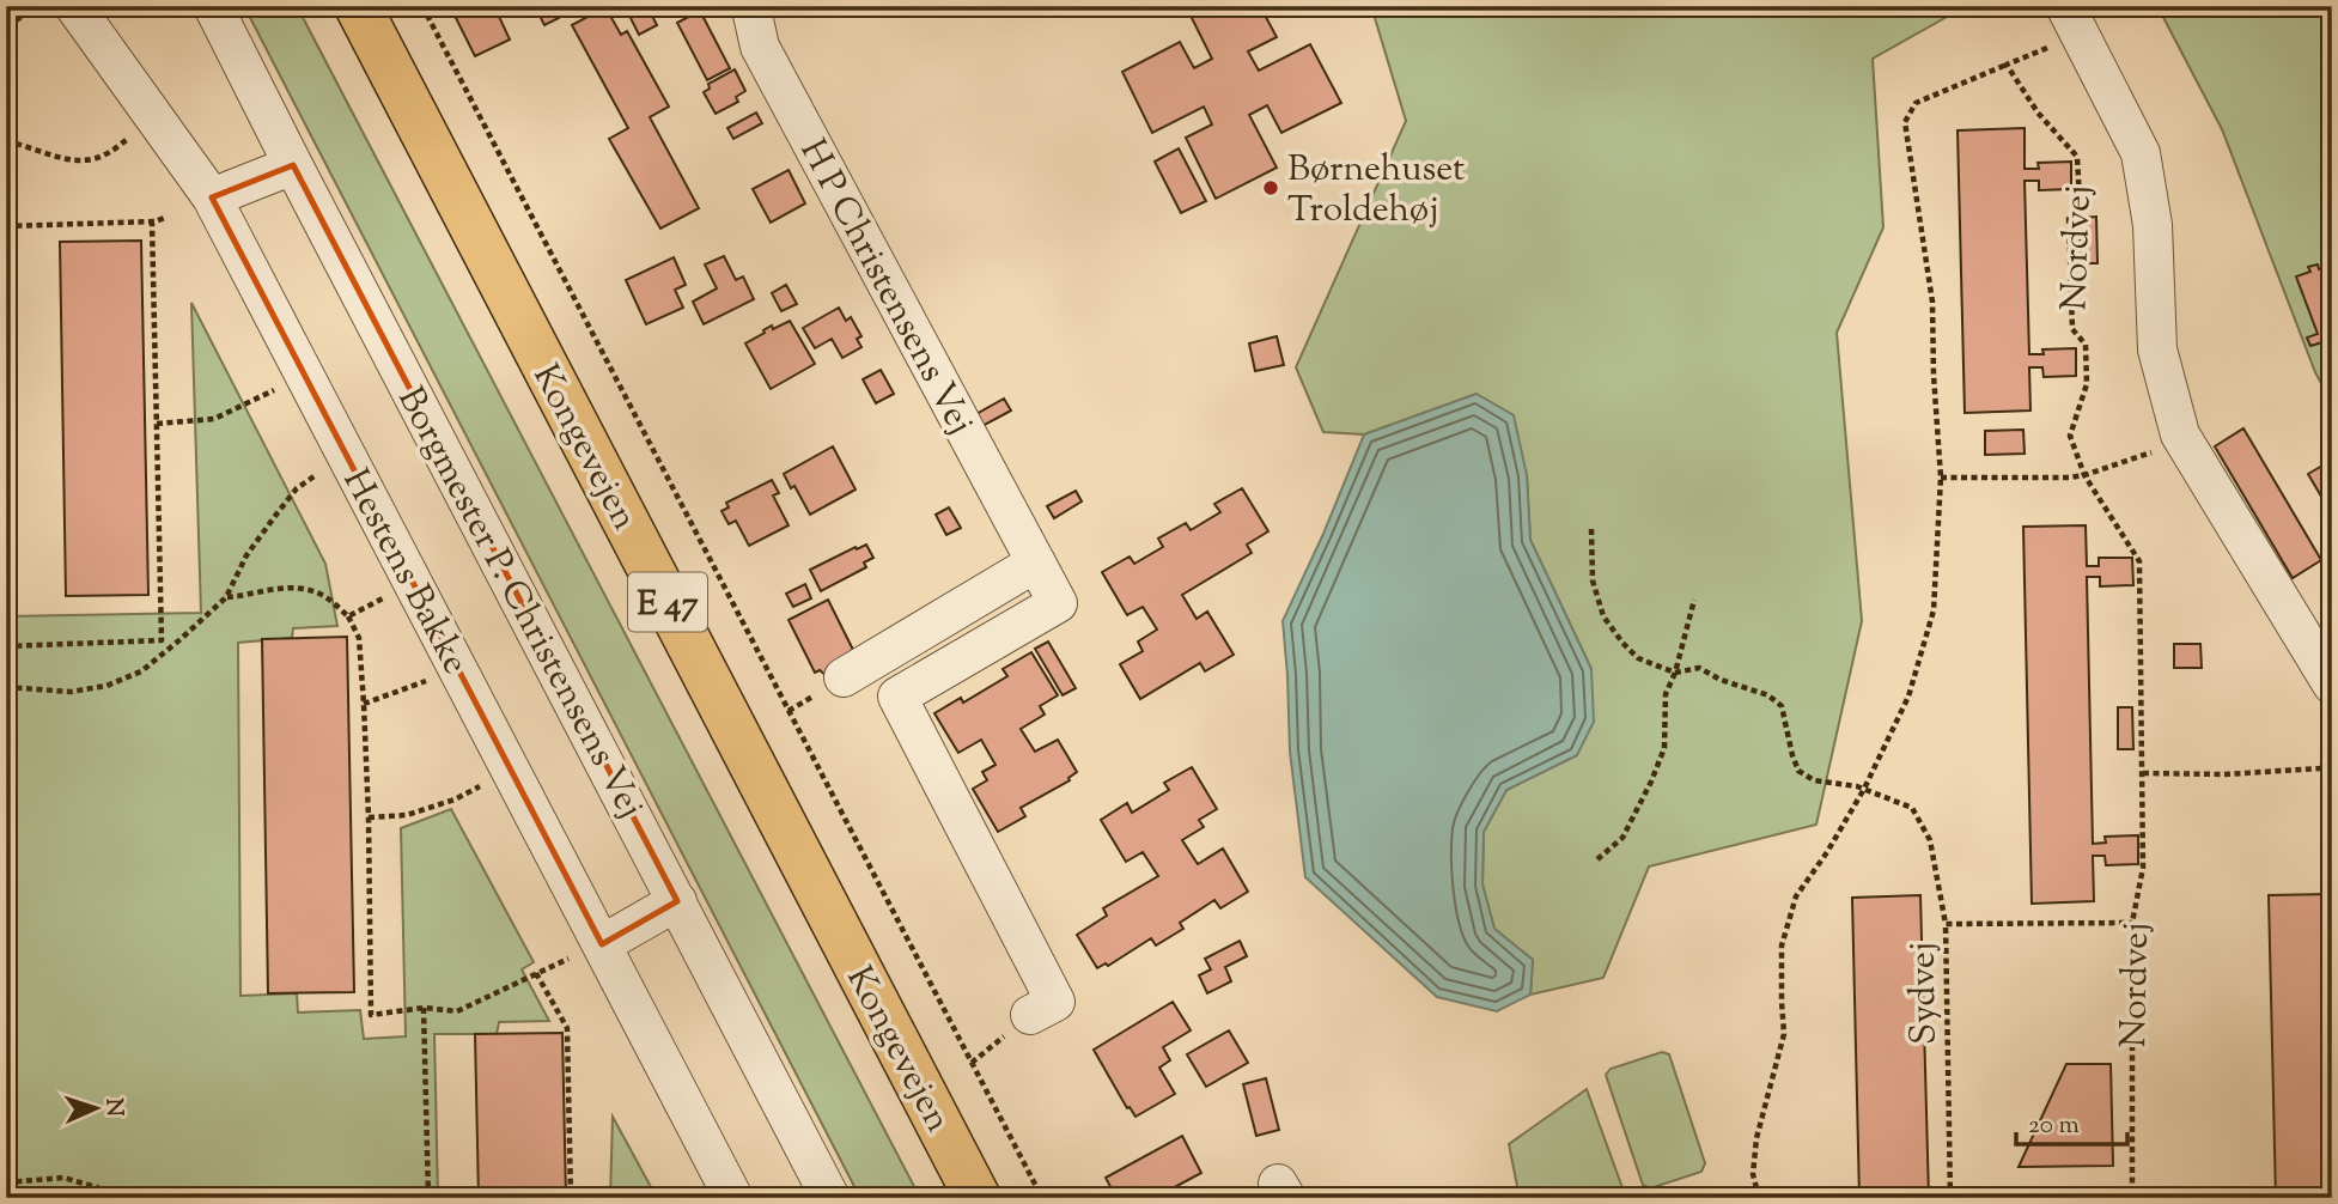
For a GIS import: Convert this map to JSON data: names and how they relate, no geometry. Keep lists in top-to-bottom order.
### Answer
{
  "streets": {
    "main road": ["Kongevejen", "E 47"],
    "street": [
      "Nordvej",
      "H P Christensens Vej",
      "Hestens Bakke",
      "Borgmester P. Christensens Vej"
    ],
    "path": ["Sydvej"]
  },
  "crossings": [
    ["Nordvej", "Sydvej"]
  ],
  "places": ["Børnehuset Troldehøj"],
  "scale_bar": "20 m",
  "north": "right"
}
